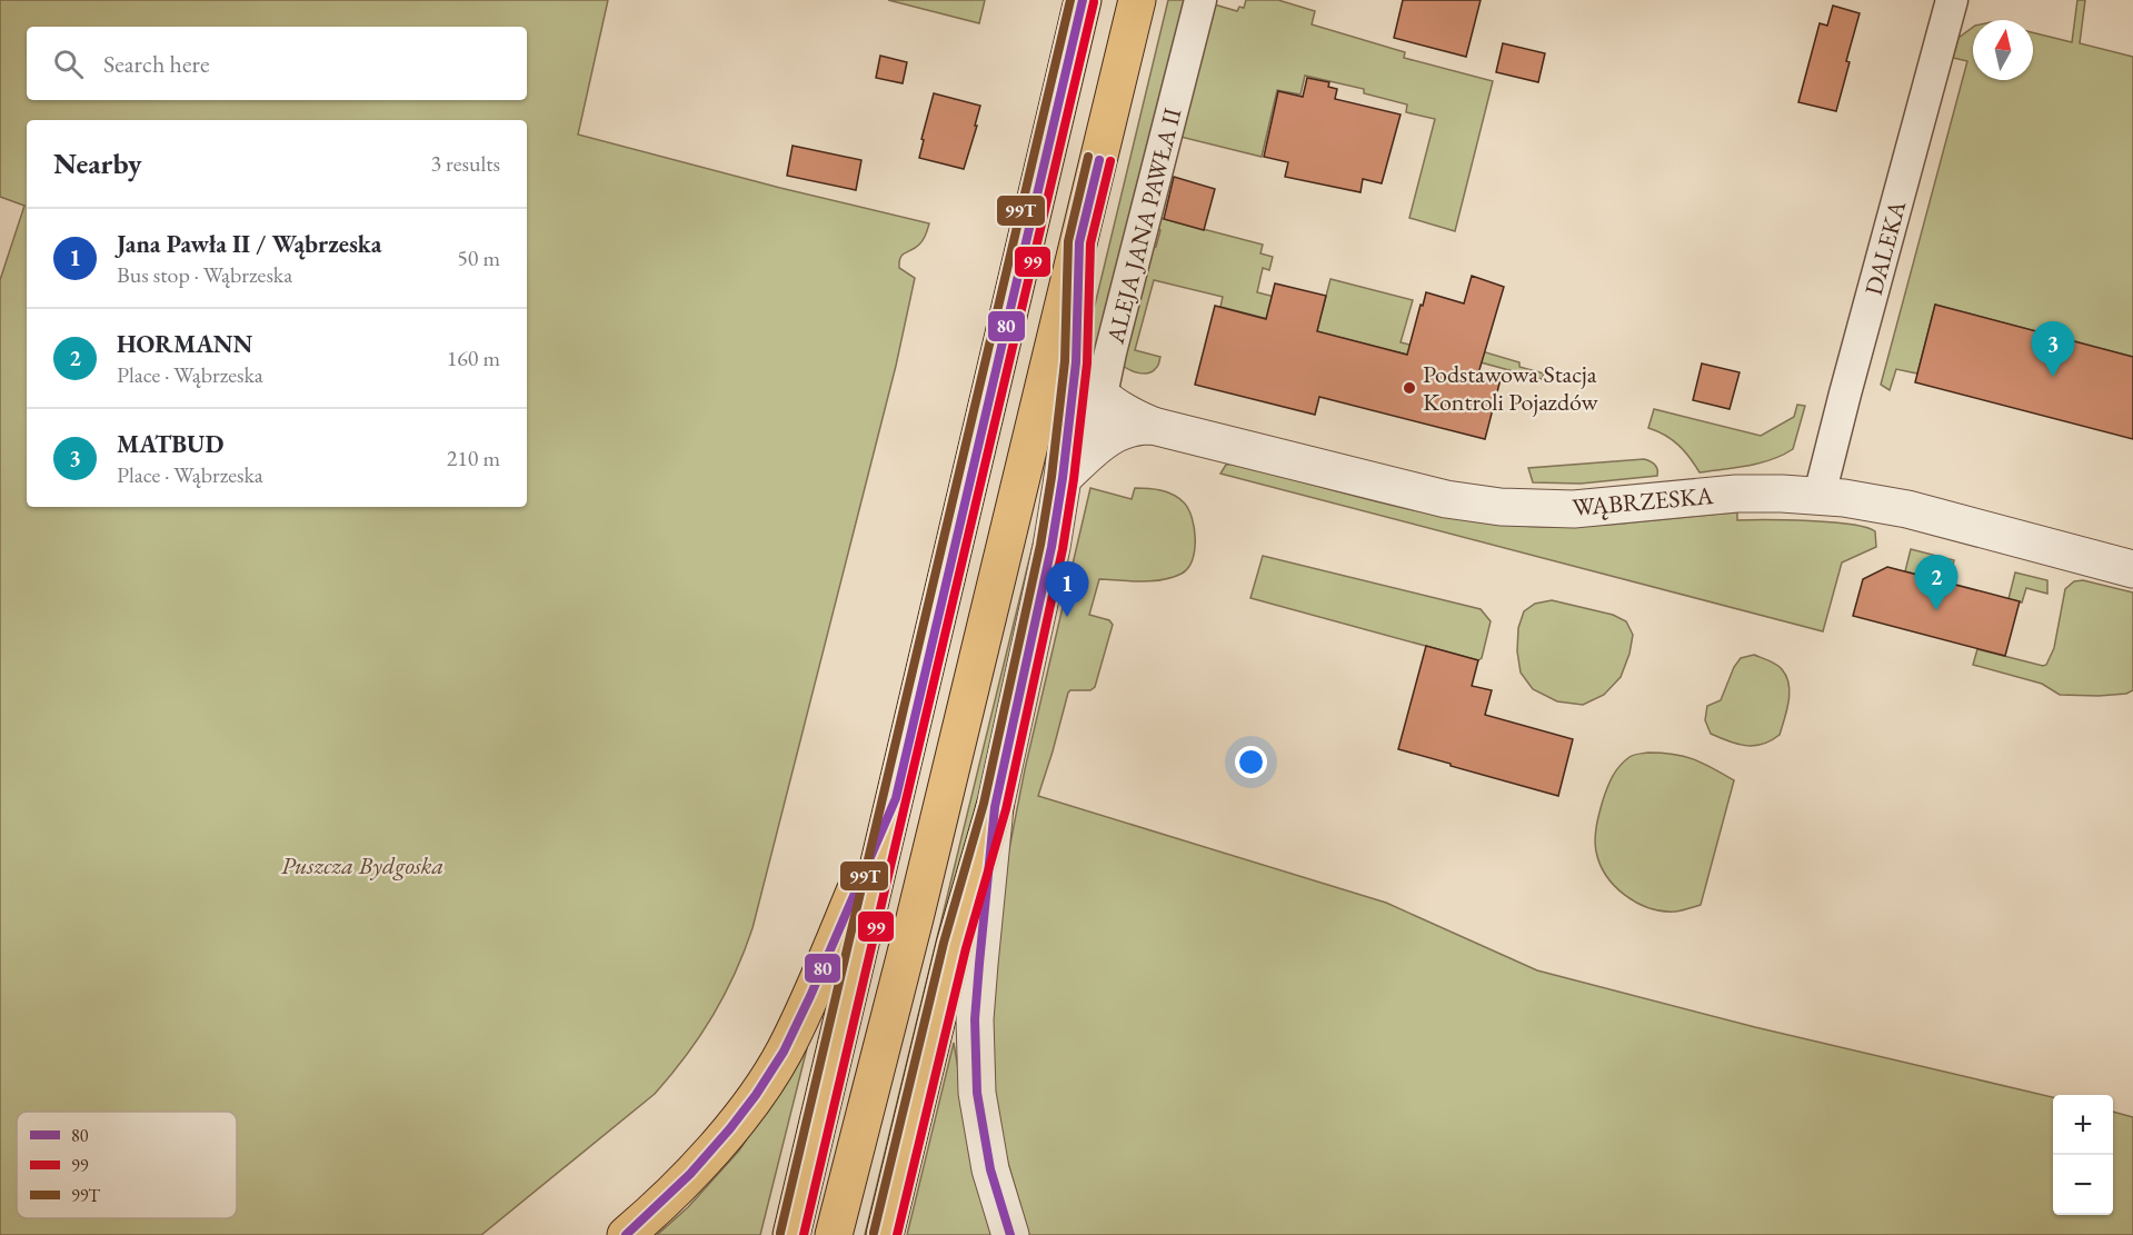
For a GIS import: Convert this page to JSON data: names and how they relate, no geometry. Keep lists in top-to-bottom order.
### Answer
{
  "streets": {
    "street": ["ALEJA JANA PAWŁA II", "DALEKA", "WĄBRZESKA"]
  },
  "crossings": [
    ["ALEJA JANA PAWŁA II", "WĄBRZESKA"],
    ["DALEKA", "WĄBRZESKA"]
  ],
  "parks": ["Puszcza Bydgoska"],
  "places": ["Podstawowa Stacja Kontroli Pojazdów"],
  "lines": ["transit line 80", "transit line 99T", "transit line 99"],
  "legend": ["80", "99", "99T"],
  "north": "top",
  "page": {
    "search": "Search here",
    "heading": ["Nearby", "3 results"],
    "list": [
      {
        "mark": "1",
        "name": "Jana Pawła II / Wąbrzeska",
        "note": "Bus stop · Wąbrzeska",
        "value": "50 m"
      },
      {
        "mark": "2",
        "name": "HORMANN",
        "note": "Place · Wąbrzeska",
        "value": "160 m"
      },
      {
        "mark": "3",
        "name": "MATBUD",
        "note": "Place · Wąbrzeska",
        "value": "210 m"
      }
    ],
    "pins": ["3", "2", "1"],
    "map_buttons": ["+", "−"]
  }
}
